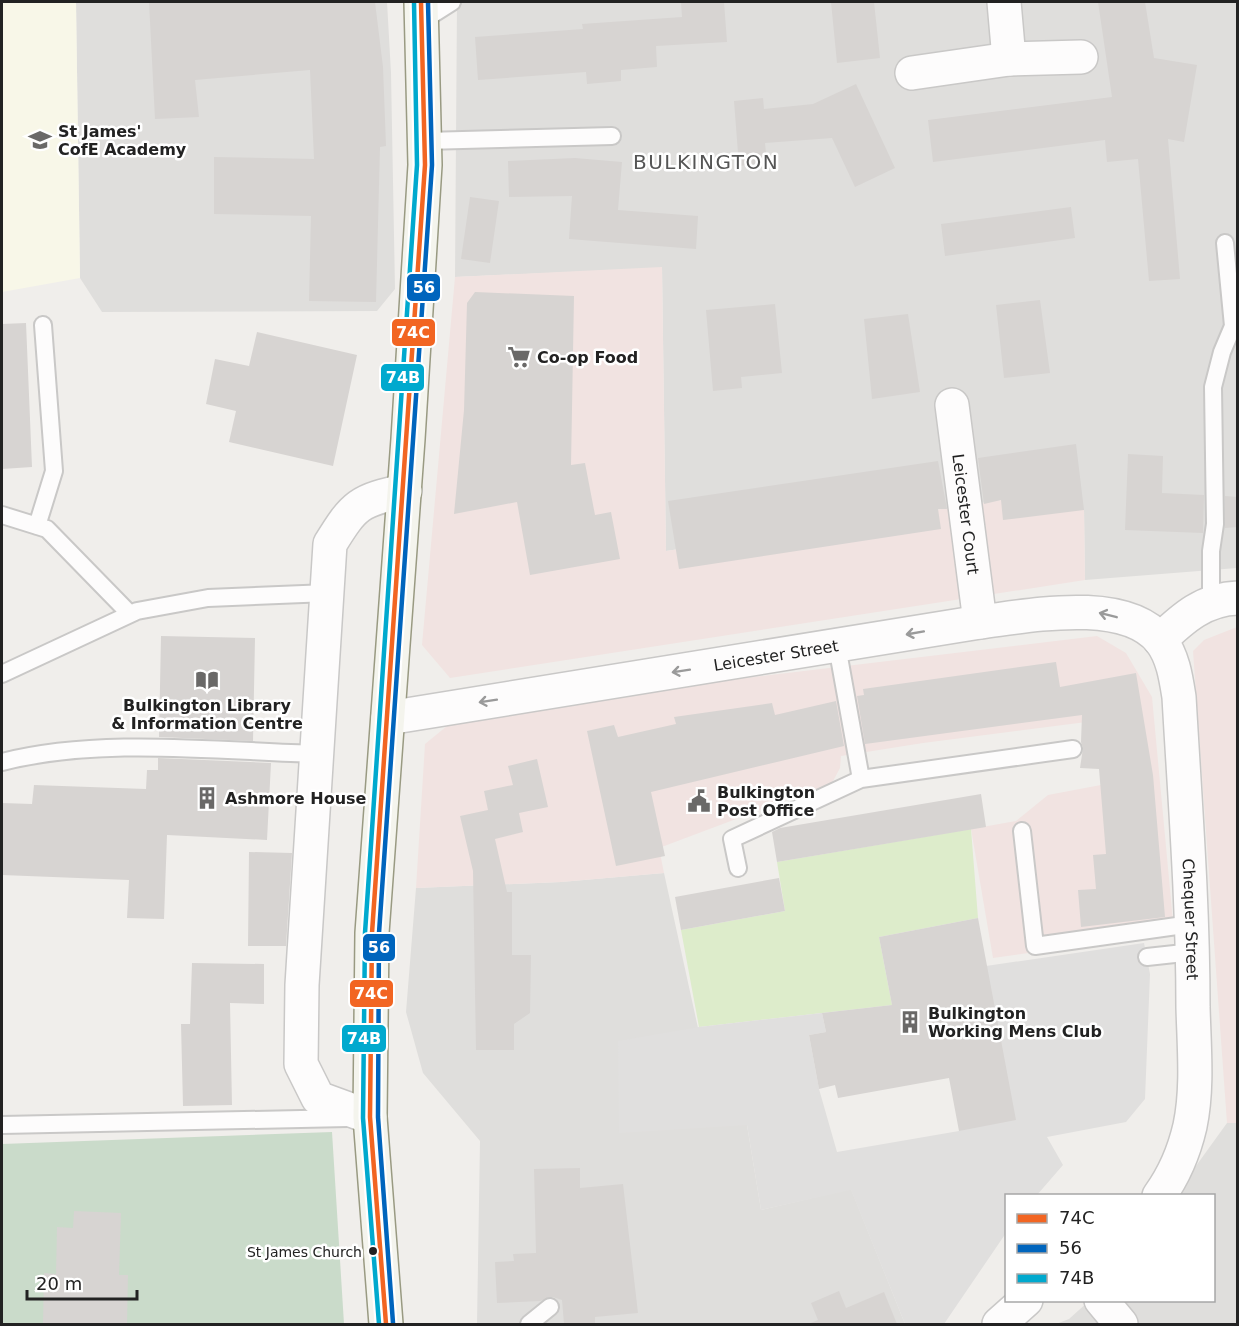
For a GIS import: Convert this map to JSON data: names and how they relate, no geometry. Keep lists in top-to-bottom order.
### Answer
{
  "streets": {
    "street": ["Leicester Court", "Leicester Street", "Chequer Street"]
  },
  "crossings": [
    ["Leicester Court", "Leicester Street"],
    ["Leicester Street", "Chequer Street"]
  ],
  "one_way": ["Leicester Street"],
  "districts": ["BULKINGTON"],
  "places": {
    "school or university": ["St James' CofE Academy"],
    "supermarket": ["Co-op Food"],
    "library": ["Bulkington Library & Information Centre"],
    "building": ["Ashmore House", "Bulkington Working Mens Club"],
    "public building": ["Bulkington Post Office"],
    "other": ["St James Church"]
  },
  "lines": ["transit line 74C", "transit line 56", "transit line 74B"],
  "legend": ["74C", "56", "74B"],
  "scale_bar": "20 m"
}
